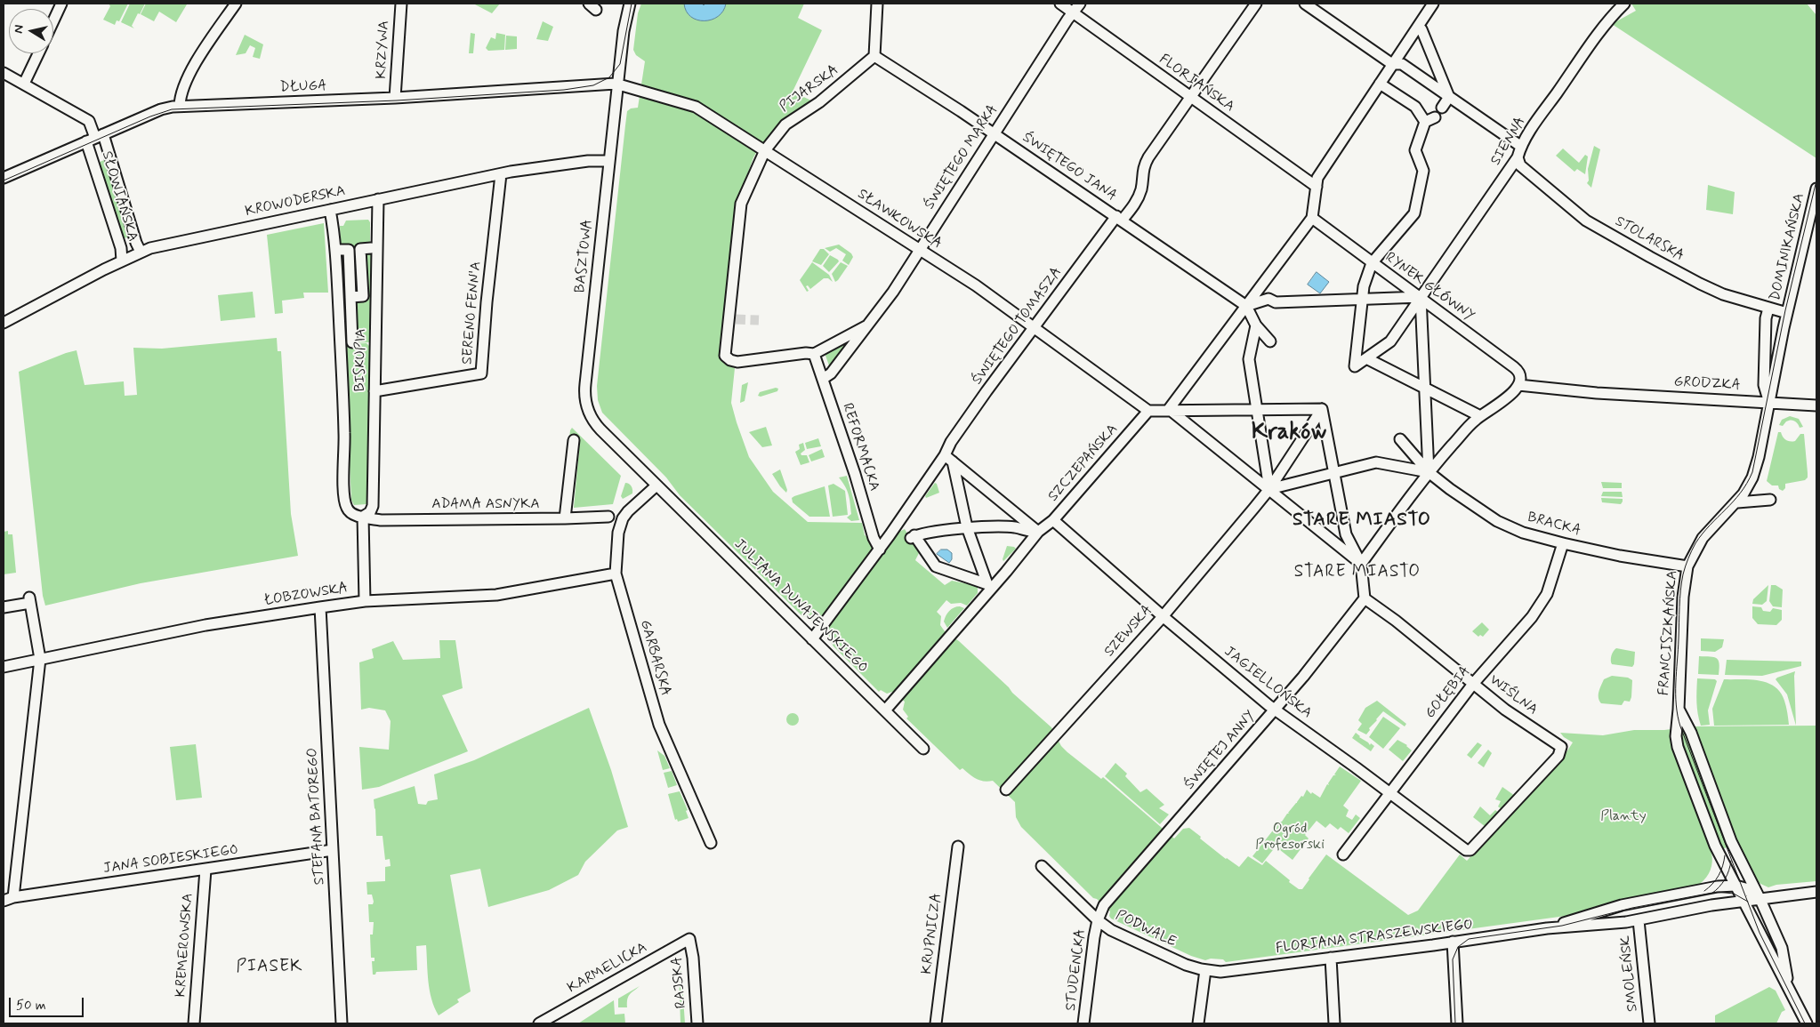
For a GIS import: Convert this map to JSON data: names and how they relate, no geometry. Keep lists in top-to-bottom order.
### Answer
{
  "streets": {
    "street": [
      "KRZYWA",
      "FLORIAŃSKA",
      "DŁUGA",
      "PIJARSKA",
      "SIENNA",
      "ŚWIĘTEGO MARKA",
      "ŚWIĘTEGO JANA",
      "SŁOWIAŃSKA",
      "KROWODERSKA",
      "SŁAWKOWSKA",
      "STOLARSKA",
      "DOMINIKAŃSKA",
      "BASZTOWA",
      "RYNEK GŁÓWNY",
      "SERENO FENN'A",
      "ŚWIĘTEGO TOMASZA",
      "BISKUPIA",
      "GRODZKA",
      "REFORMACKA",
      "SZCZEPAŃSKA",
      "ADAMA ASNYKA",
      "BRACKA",
      "ŁOBZOWSKA",
      "JULIANA DUNAJEWSKIEGO",
      "SZEWSKA",
      "FRANCISZKAŃSKA",
      "GARBARSKA",
      "JAGIELLOŃSKA",
      "GOŁĘBIA",
      "WIŚLNA",
      "ŚWIĘTEJ ANNY",
      "STEFANA BATOREGO",
      "JANA SOBIESKIEGO",
      "PODWALE",
      "KRUPNICZA",
      "FLORIANA STRASZEWSKIEGO",
      "KREMEROWSKA",
      "KARMELICKA",
      "STUDENCKA",
      "SMOLEŃSK",
      "RAJSKA"
    ]
  },
  "crossings": [
    ["KRZYWA", "DŁUGA"],
    ["FLORIAŃSKA", "ŚWIĘTEGO MARKA"],
    ["FLORIAŃSKA", "ŚWIĘTEGO TOMASZA"],
    ["DŁUGA", "SŁOWIAŃSKA"],
    ["DŁUGA", "SŁAWKOWSKA"],
    ["DŁUGA", "BASZTOWA"],
    ["PIJARSKA", "ŚWIĘTEGO MARKA"],
    ["PIJARSKA", "ŚWIĘTEGO JANA"],
    ["PIJARSKA", "SŁAWKOWSKA"],
    ["SIENNA", "STOLARSKA"],
    ["SIENNA", "RYNEK GŁÓWNY"],
    ["ŚWIĘTEGO MARKA", "ŚWIĘTEGO JANA"],
    ["ŚWIĘTEGO MARKA", "SŁAWKOWSKA"],
    ["ŚWIĘTEGO MARKA", "REFORMACKA"],
    ["ŚWIĘTEGO JANA", "ŚWIĘTEGO TOMASZA"],
    ["SŁOWIAŃSKA", "KROWODERSKA"],
    ["KROWODERSKA", "BASZTOWA"],
    ["KROWODERSKA", "SERENO FENN'A"],
    ["KROWODERSKA", "BISKUPIA"],
    ["SŁAWKOWSKA", "BASZTOWA"],
    ["SŁAWKOWSKA", "ŚWIĘTEGO TOMASZA"],
    ["SŁAWKOWSKA", "SZCZEPAŃSKA"],
    ["STOLARSKA", "DOMINIKAŃSKA"],
    ["DOMINIKAŃSKA", "GRODZKA"],
    ["DOMINIKAŃSKA", "FRANCISZKAŃSKA"],
    ["BASZTOWA", "JULIANA DUNAJEWSKIEGO"],
    ["BASZTOWA", "GARBARSKA"],
    ["RYNEK GŁÓWNY", "GRODZKA"],
    ["SERENO FENN'A", "BISKUPIA"],
    ["ŚWIĘTEGO TOMASZA", "REFORMACKA"],
    ["BISKUPIA", "ADAMA ASNYKA"],
    ["GRODZKA", "FRANCISZKAŃSKA"],
    ["SZCZEPAŃSKA", "JULIANA DUNAJEWSKIEGO"],
    ["SZCZEPAŃSKA", "JAGIELLOŃSKA"],
    ["BRACKA", "FRANCISZKAŃSKA"],
    ["BRACKA", "GOŁĘBIA"],
    ["ŁOBZOWSKA", "GARBARSKA"],
    ["ŁOBZOWSKA", "STEFANA BATOREGO"],
    ["JULIANA DUNAJEWSKIEGO", "GARBARSKA"],
    ["SZEWSKA", "JAGIELLOŃSKA"],
    ["FRANCISZKAŃSKA", "FLORIANA STRASZEWSKIEGO"],
    ["JAGIELLOŃSKA", "GOŁĘBIA"],
    ["JAGIELLOŃSKA", "WIŚLNA"],
    ["JAGIELLOŃSKA", "ŚWIĘTEJ ANNY"],
    ["GOŁĘBIA", "WIŚLNA"],
    ["WIŚLNA", "ŚWIĘTEJ ANNY"],
    ["ŚWIĘTEJ ANNY", "PODWALE"],
    ["ŚWIĘTEJ ANNY", "STUDENCKA"],
    ["STEFANA BATOREGO", "JANA SOBIESKIEGO"],
    ["JANA SOBIESKIEGO", "KREMEROWSKA"],
    ["PODWALE", "FLORIANA STRASZEWSKIEGO"],
    ["PODWALE", "STUDENCKA"],
    ["FLORIANA STRASZEWSKIEGO", "SMOLEŃSK"],
    ["KARMELICKA", "RAJSKA"]
  ],
  "districts": [
    "Kraków",
    "STARE MIASTO",
    "STARE MIASTO",
    "PIASEK"
  ],
  "parks": ["Planty", "Ogród Profesorski"],
  "scale_bar": "50 m",
  "north": "left"
}
